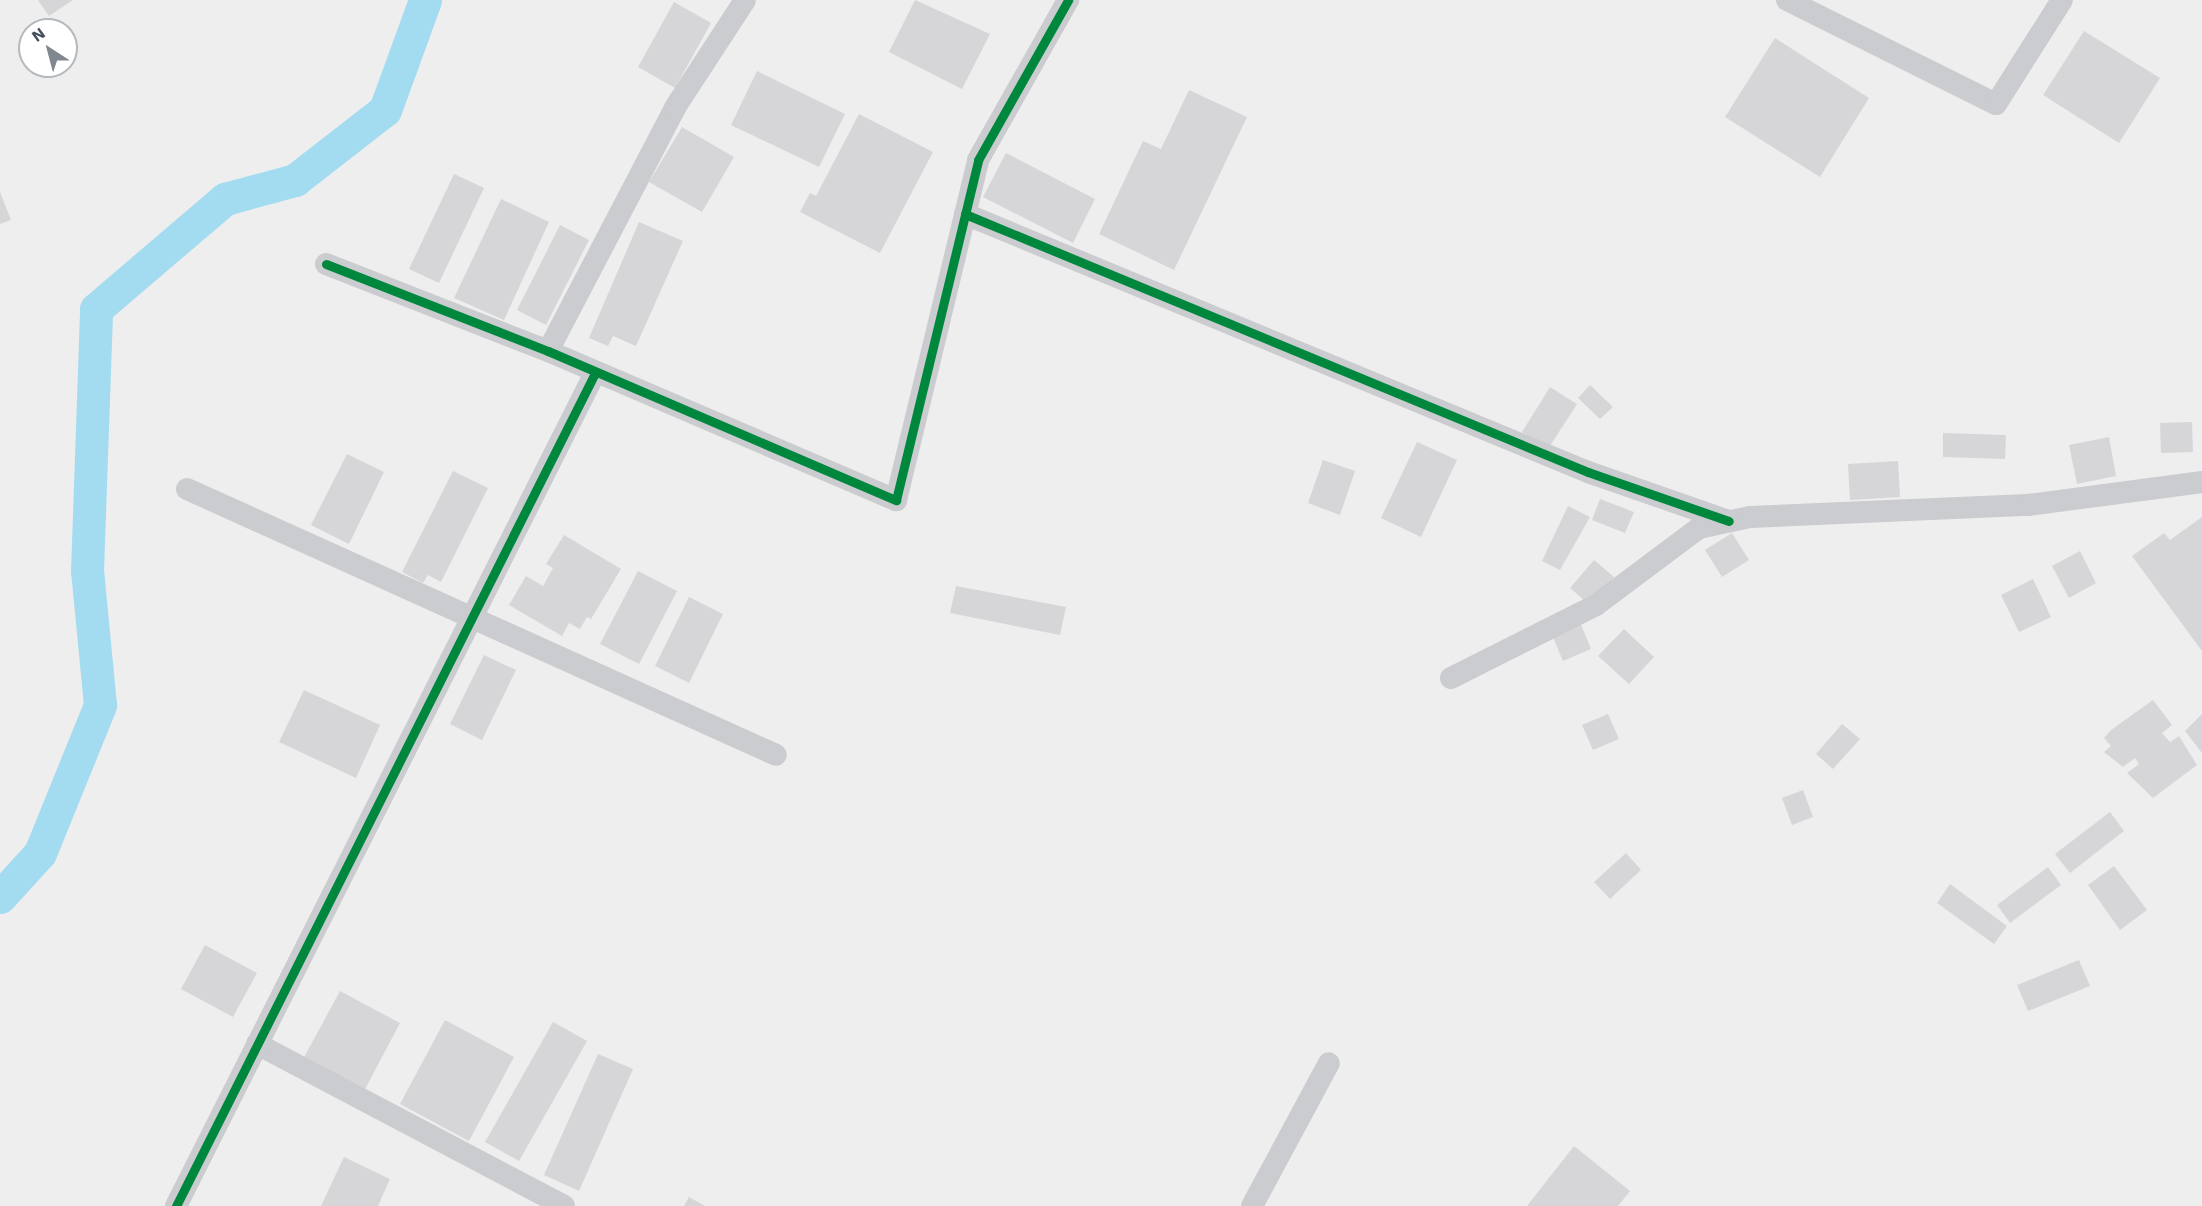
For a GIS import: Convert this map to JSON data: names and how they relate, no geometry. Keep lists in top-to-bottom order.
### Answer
{
  "north": "top left"
}
